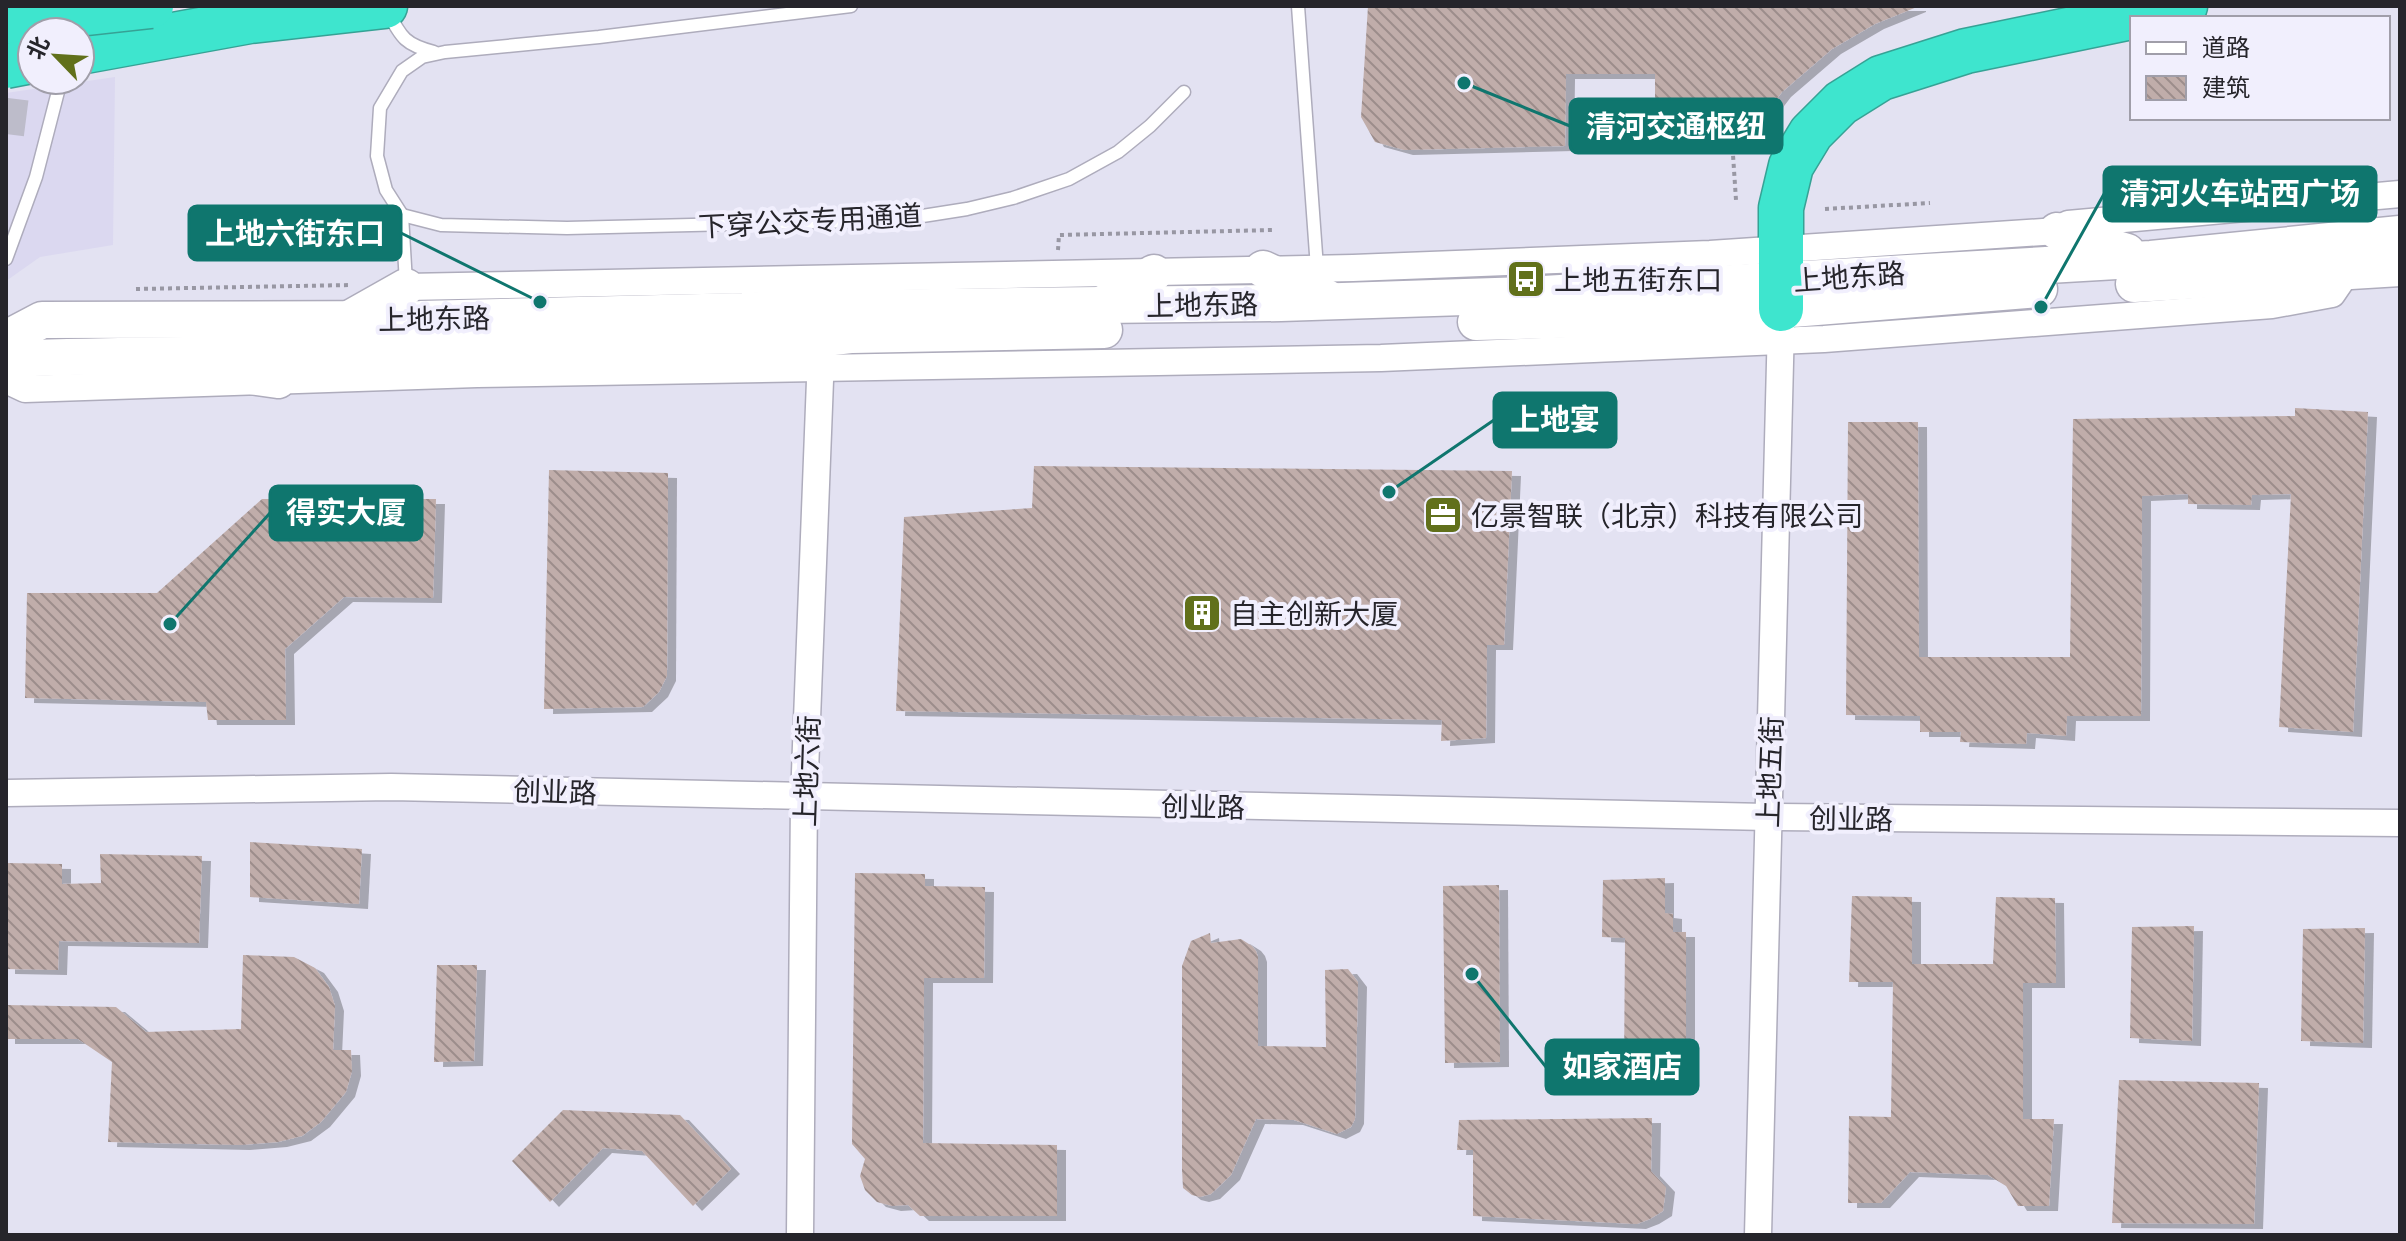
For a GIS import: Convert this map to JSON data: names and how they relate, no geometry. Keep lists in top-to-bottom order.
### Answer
{
  "streets": {
    "main road": ["上地东路"],
    "street": ["上地六街", "上地五街", "创业路"],
    "lane": ["下穿公交专用通道"]
  },
  "crossings": [
    ["上地东路", "上地六街"],
    ["上地东路", "上地五街"],
    ["上地六街", "创业路"],
    ["上地五街", "创业路"]
  ],
  "places": {
    "other": [
      "清河交通枢纽",
      "上地六街东口",
      "清河火车站西广场",
      "上地宴",
      "得实大厦",
      "如家酒店"
    ],
    "bus stop": ["上地五街东口"],
    "office": ["亿景智联（北京）科技有限公司"],
    "building": ["自主创新大厦"]
  },
  "legend": ["道路", "建筑"],
  "north": "top left"
}
